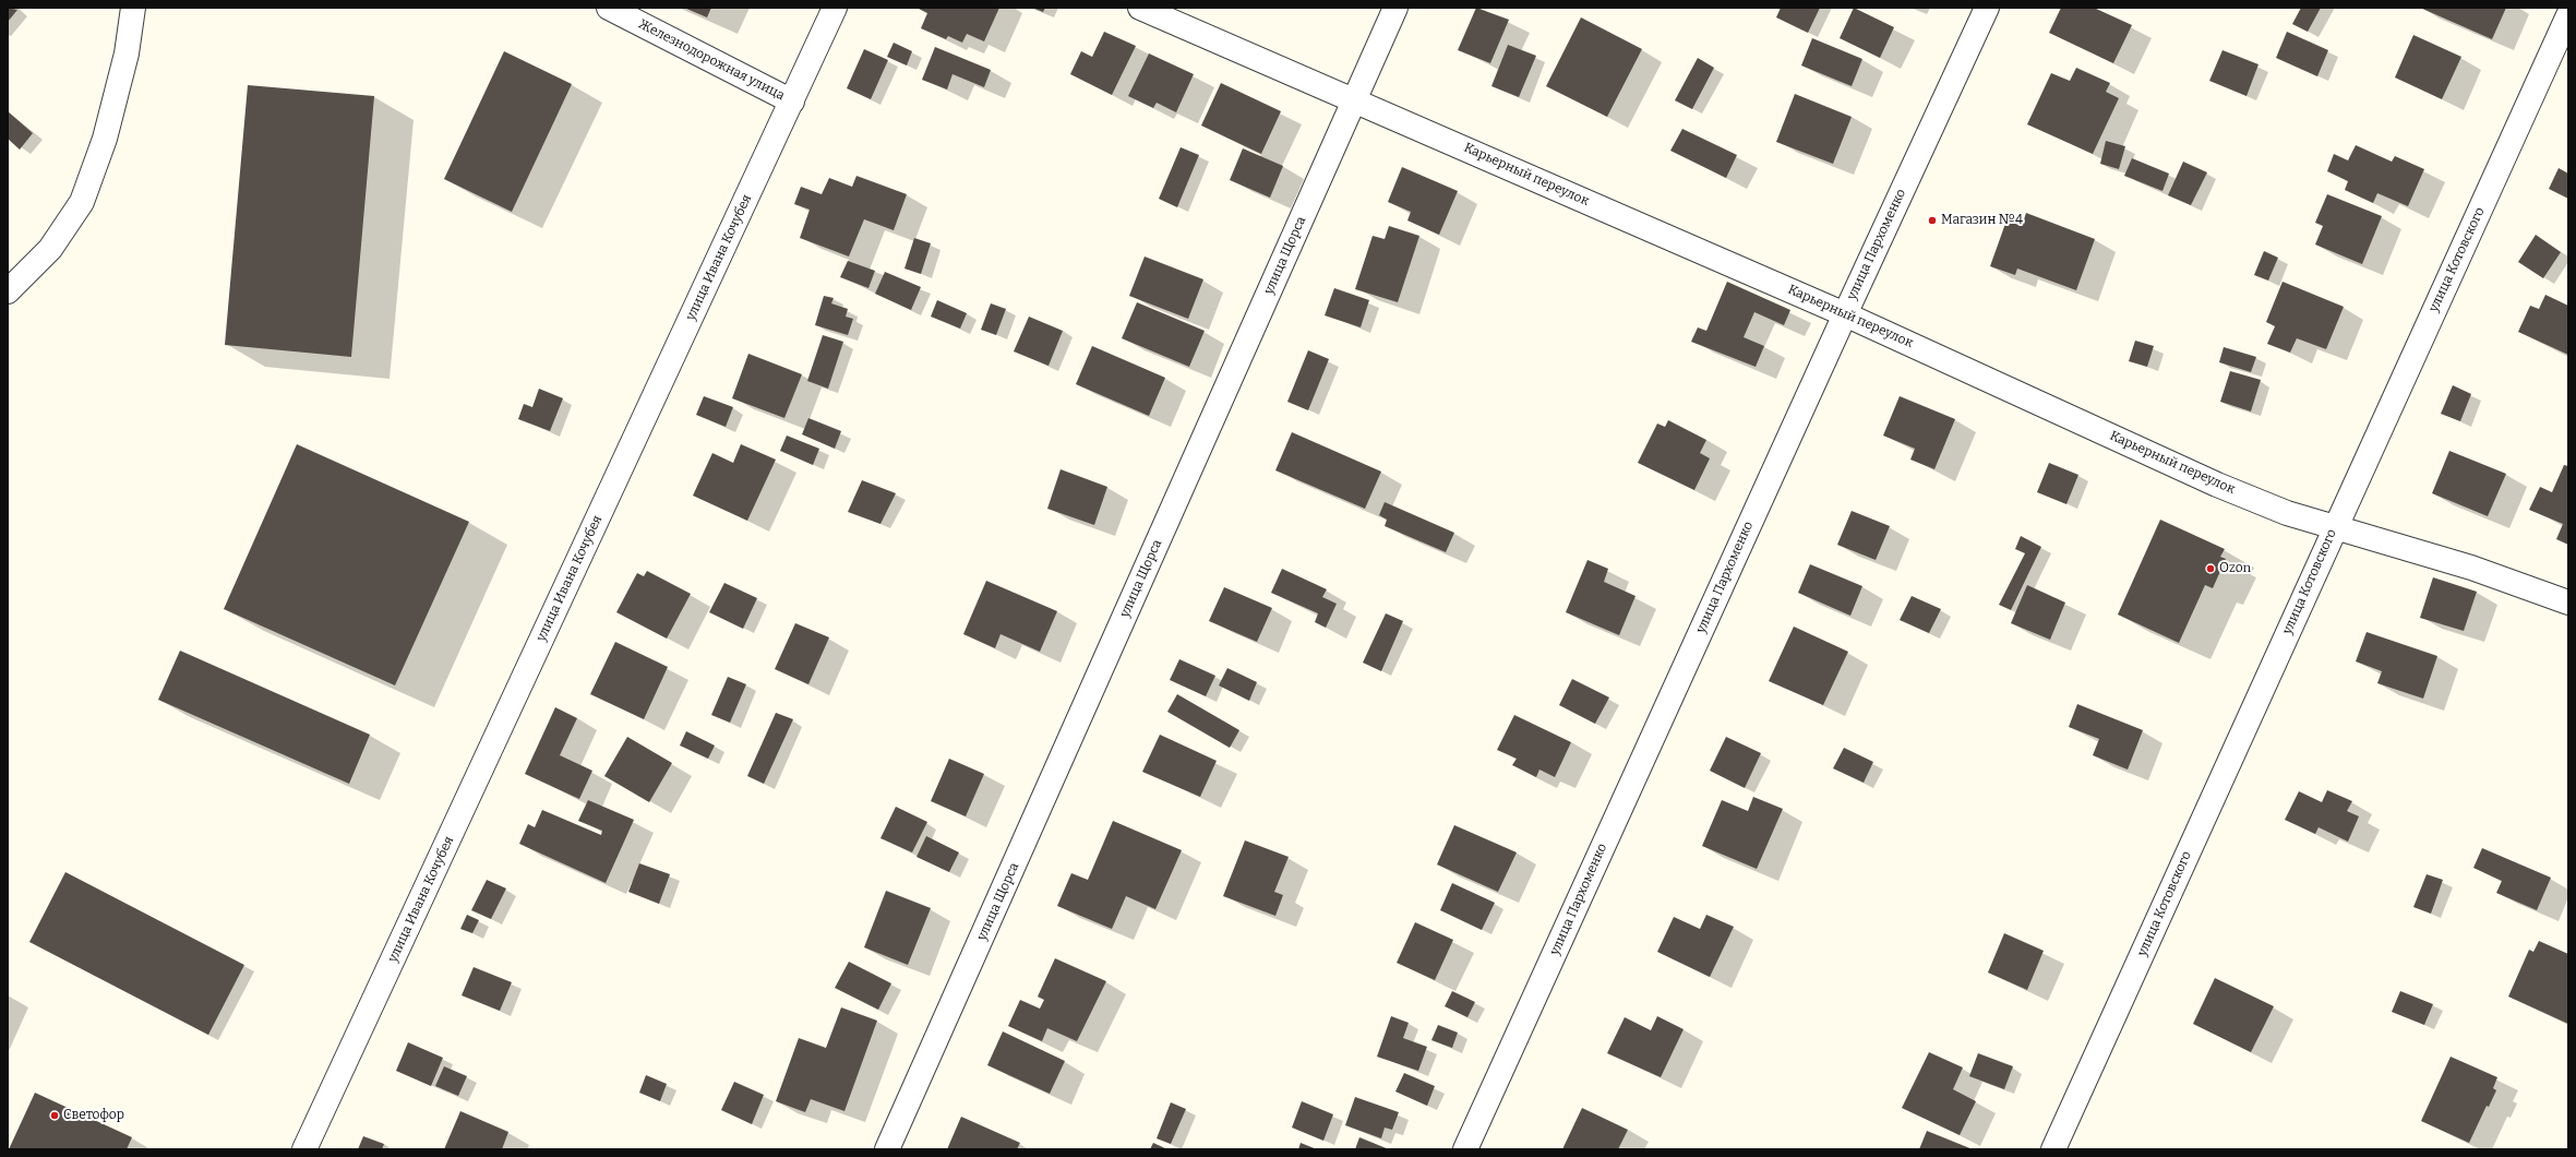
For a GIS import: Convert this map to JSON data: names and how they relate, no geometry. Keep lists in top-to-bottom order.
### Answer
{
  "streets": {
    "street": [
      "Железнодорожная улица",
      "Карьерный переулок",
      "улица Пархоменко",
      "улица Щорса",
      "улица Ивана Кочубея",
      "улица Котовского"
    ]
  },
  "crossings": [
    ["Железнодорожная улица", "улица Ивана Кочубея"],
    ["Карьерный переулок", "улица Пархоменко"],
    ["Карьерный переулок", "улица Щорса"],
    ["Карьерный переулок", "улица Котовского"]
  ],
  "places": ["Магазин №4", "Ozon", "Светофор"]
}
